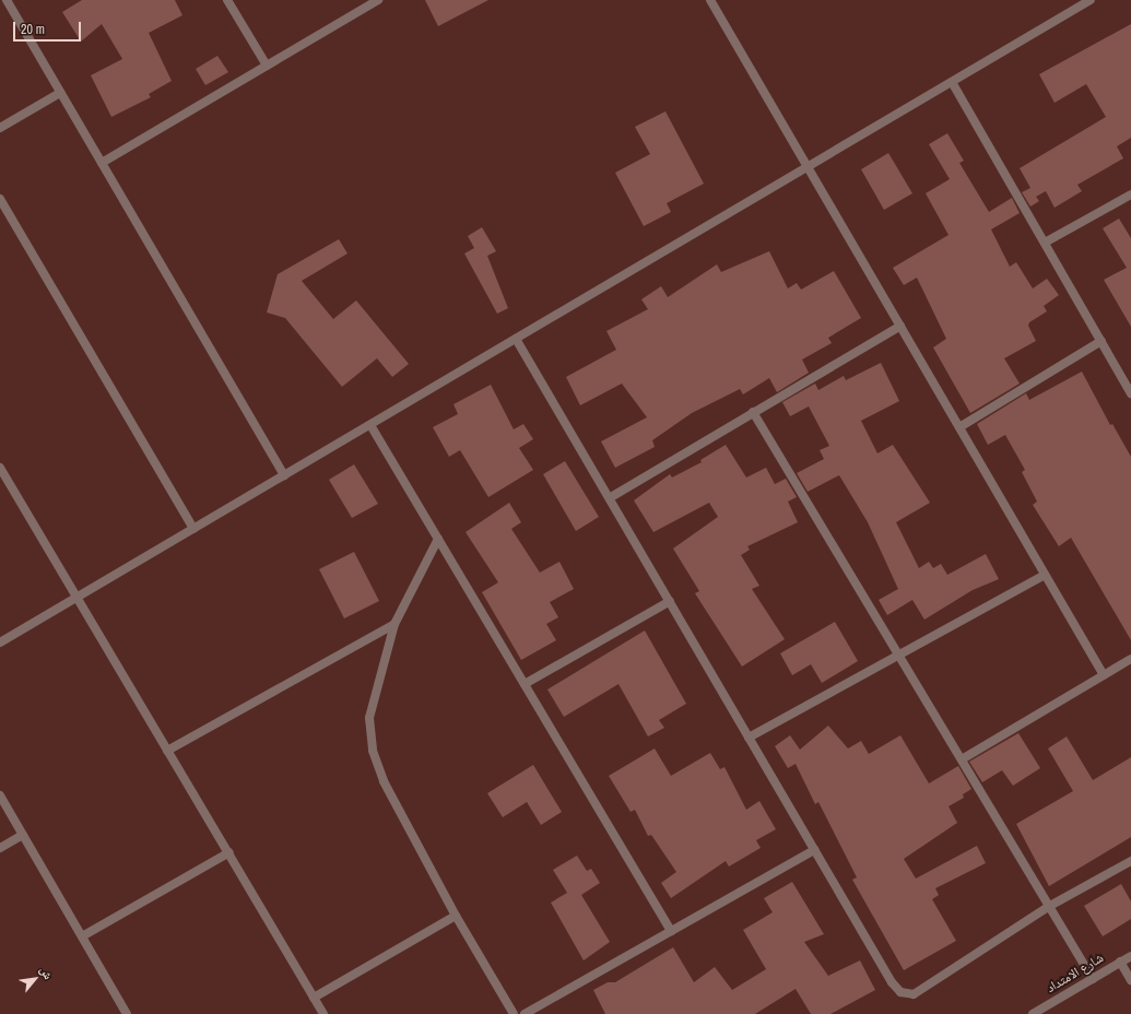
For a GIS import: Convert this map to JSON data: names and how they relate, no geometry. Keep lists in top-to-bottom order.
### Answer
{
  "streets": {
    "street": ["شارع الامتداد"]
  },
  "scale_bar": "20 m",
  "north": "top right"
}
